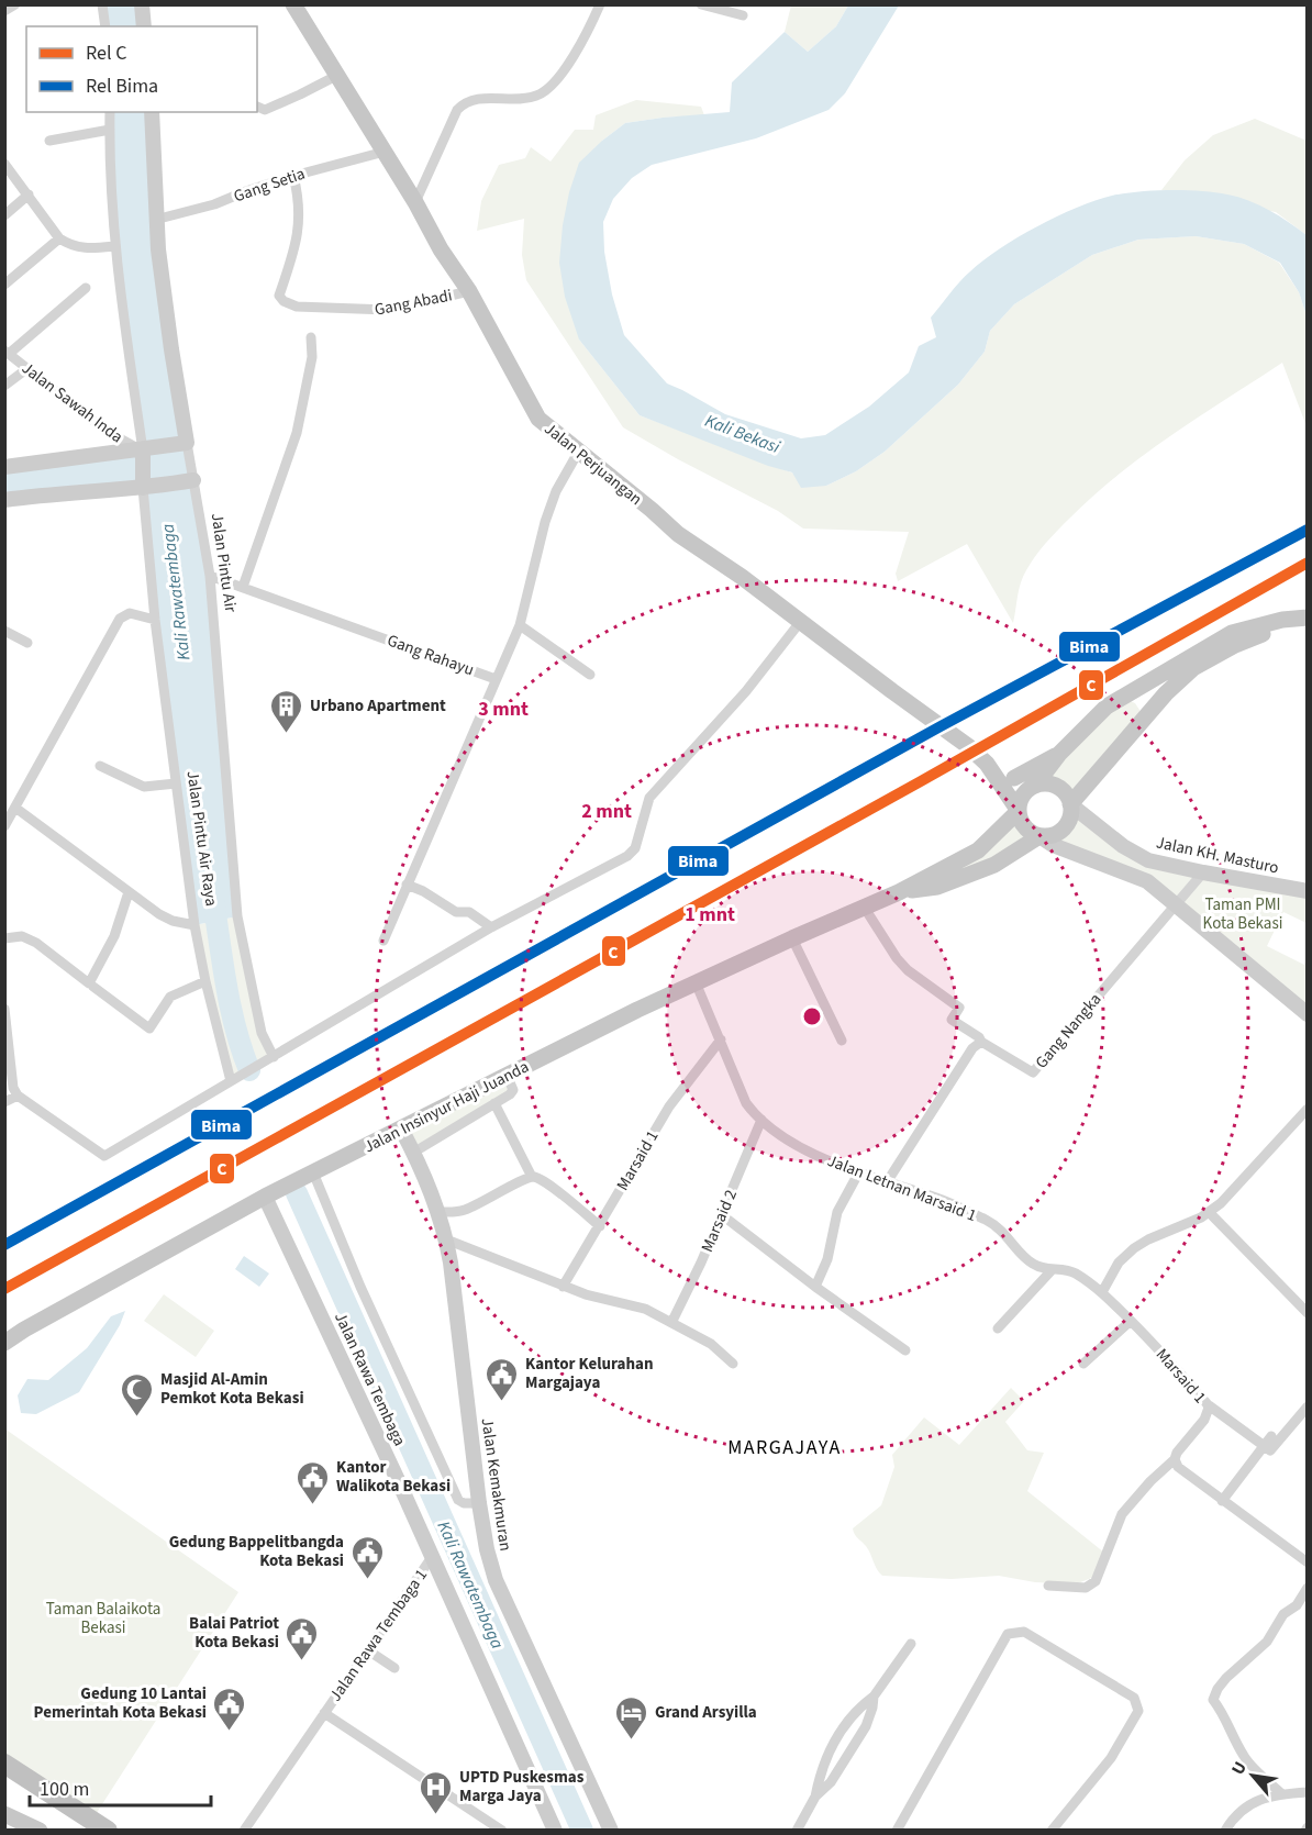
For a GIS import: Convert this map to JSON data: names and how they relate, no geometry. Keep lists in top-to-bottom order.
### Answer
{
  "streets": {
    "main road": ["Jalan Perjuangan", "Jalan Insinyur Haji Juanda"],
    "street": [
      "Gang Setia",
      "Gang Abadi",
      "Jalan Sawah Inda",
      "Jalan Pintu Air",
      "Gang Rahayu",
      "Jalan Pintu Air Raya",
      "Jalan KH. Masturo",
      "Gang Nangka",
      "Marsaid 1",
      "Jalan Letnan Marsaid 1",
      "Marsaid 2",
      "Jalan Rawa Tembaga",
      "Jalan Kemakmuran",
      "Jalan Rawa Tembaga 1"
    ]
  },
  "crossings": [
    ["Gang Setia", "Gang Abadi"],
    ["Gang Setia", "Jalan Perjuangan"],
    ["Gang Setia", "Jalan Pintu Air"],
    ["Gang Abadi", "Jalan Perjuangan"],
    ["Jalan Sawah Inda", "Jalan Pintu Air Raya"],
    ["Jalan Perjuangan", "Gang Rahayu"],
    ["Jalan Perjuangan", "Jalan KH. Masturo"],
    ["Jalan Perjuangan", "Jalan Insinyur Haji Juanda"],
    ["Jalan Pintu Air", "Gang Rahayu"],
    ["Jalan KH. Masturo", "Jalan Insinyur Haji Juanda"],
    ["Jalan Insinyur Haji Juanda", "Jalan Letnan Marsaid 1"],
    ["Jalan Insinyur Haji Juanda", "Jalan Rawa Tembaga"],
    ["Jalan Insinyur Haji Juanda", "Jalan Kemakmuran"],
    ["Marsaid 1", "Jalan Letnan Marsaid 1"],
    ["Jalan Letnan Marsaid 1", "Marsaid 2"],
    ["Jalan Rawa Tembaga", "Jalan Rawa Tembaga 1"]
  ],
  "districts": ["MARGAJAYA"],
  "water": ["Kali Bekasi", "Kali Rawatembaga"],
  "parks": ["Taman PMI Kota Bekasi", "Taman Balaikota Bekasi"],
  "places": {
    "building": ["Urbano Apartment"],
    "public building": [
      "Kantor Kelurahan Margajaya",
      "Kantor Walikota Bekasi",
      "Gedung Bappelitbangda Kota Bekasi",
      "Balai Patriot Kota Bekasi",
      "Gedung 10 Lantai Pemerintah Kota Bekasi"
    ],
    "mosque": ["Masjid Al-Amin Pemkot Kota Bekasi"],
    "hotel": ["Grand Arsyilla"],
    "hospital": ["UPTD Puskesmas Marga Jaya"]
  },
  "lines": ["rail line Bima", "rail line C"],
  "legend": ["Rel C", "Rel Bima"],
  "scale_bar": "100 m",
  "north": "top left",
  "rings": ["3 mnt", "2 mnt", "1 mnt"]
}
